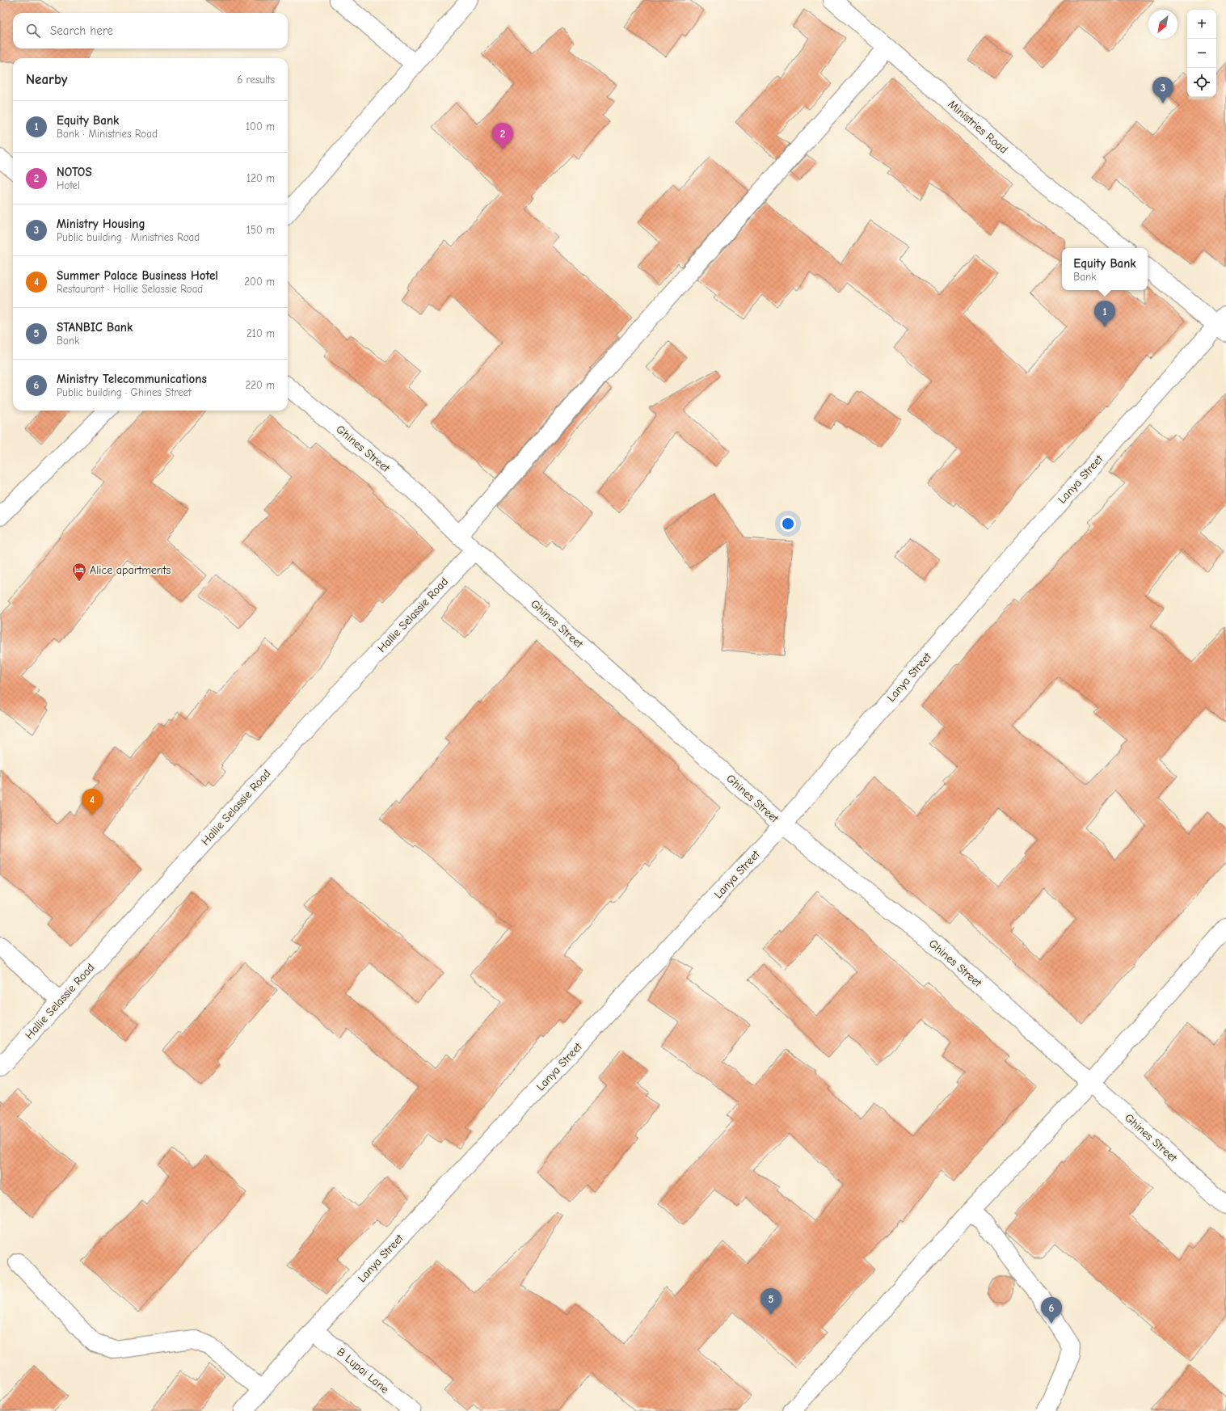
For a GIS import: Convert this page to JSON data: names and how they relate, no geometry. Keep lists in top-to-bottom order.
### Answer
{
  "streets": {
    "street": [
      "Ministries Road",
      "Ghines Street",
      "Lanya Street",
      "Hallie Selassie Road",
      "B Lupai Lane"
    ]
  },
  "crossings": [
    ["Ghines Street", "Lanya Street"],
    ["Ghines Street", "Hallie Selassie Road"],
    ["Lanya Street", "B Lupai Lane"]
  ],
  "places": {
    "hotel": ["Alice apartments"]
  },
  "north": "bottom left",
  "page": {
    "map_buttons": ["+", "−"],
    "search": "Search here",
    "heading": ["Nearby", "6 results"],
    "pins": [
      "3",
      "2",
      "1",
      "4",
      "5",
      "6"
    ],
    "list": [
      {
        "mark": "1",
        "name": "Equity Bank",
        "note": "Bank · Ministries Road",
        "value": "100 m"
      },
      {
        "mark": "2",
        "name": "NOTOS",
        "note": "Hotel",
        "value": "120 m"
      },
      {
        "mark": "3",
        "name": "Ministry Housing",
        "note": "Public building · Ministries Road",
        "value": "150 m"
      },
      {
        "mark": "4",
        "name": "Summer Palace Business Hotel",
        "note": "Restaurant · Hallie Selassie Road",
        "value": "200 m"
      },
      {
        "mark": "5",
        "name": "STANBIC Bank",
        "note": "Bank",
        "value": "210 m"
      },
      {
        "mark": "6",
        "name": "Ministry Telecommunications",
        "note": "Public building · Ghines Street",
        "value": "220 m"
      }
    ],
    "popup": ["Equity Bank", "Bank"]
  }
}
